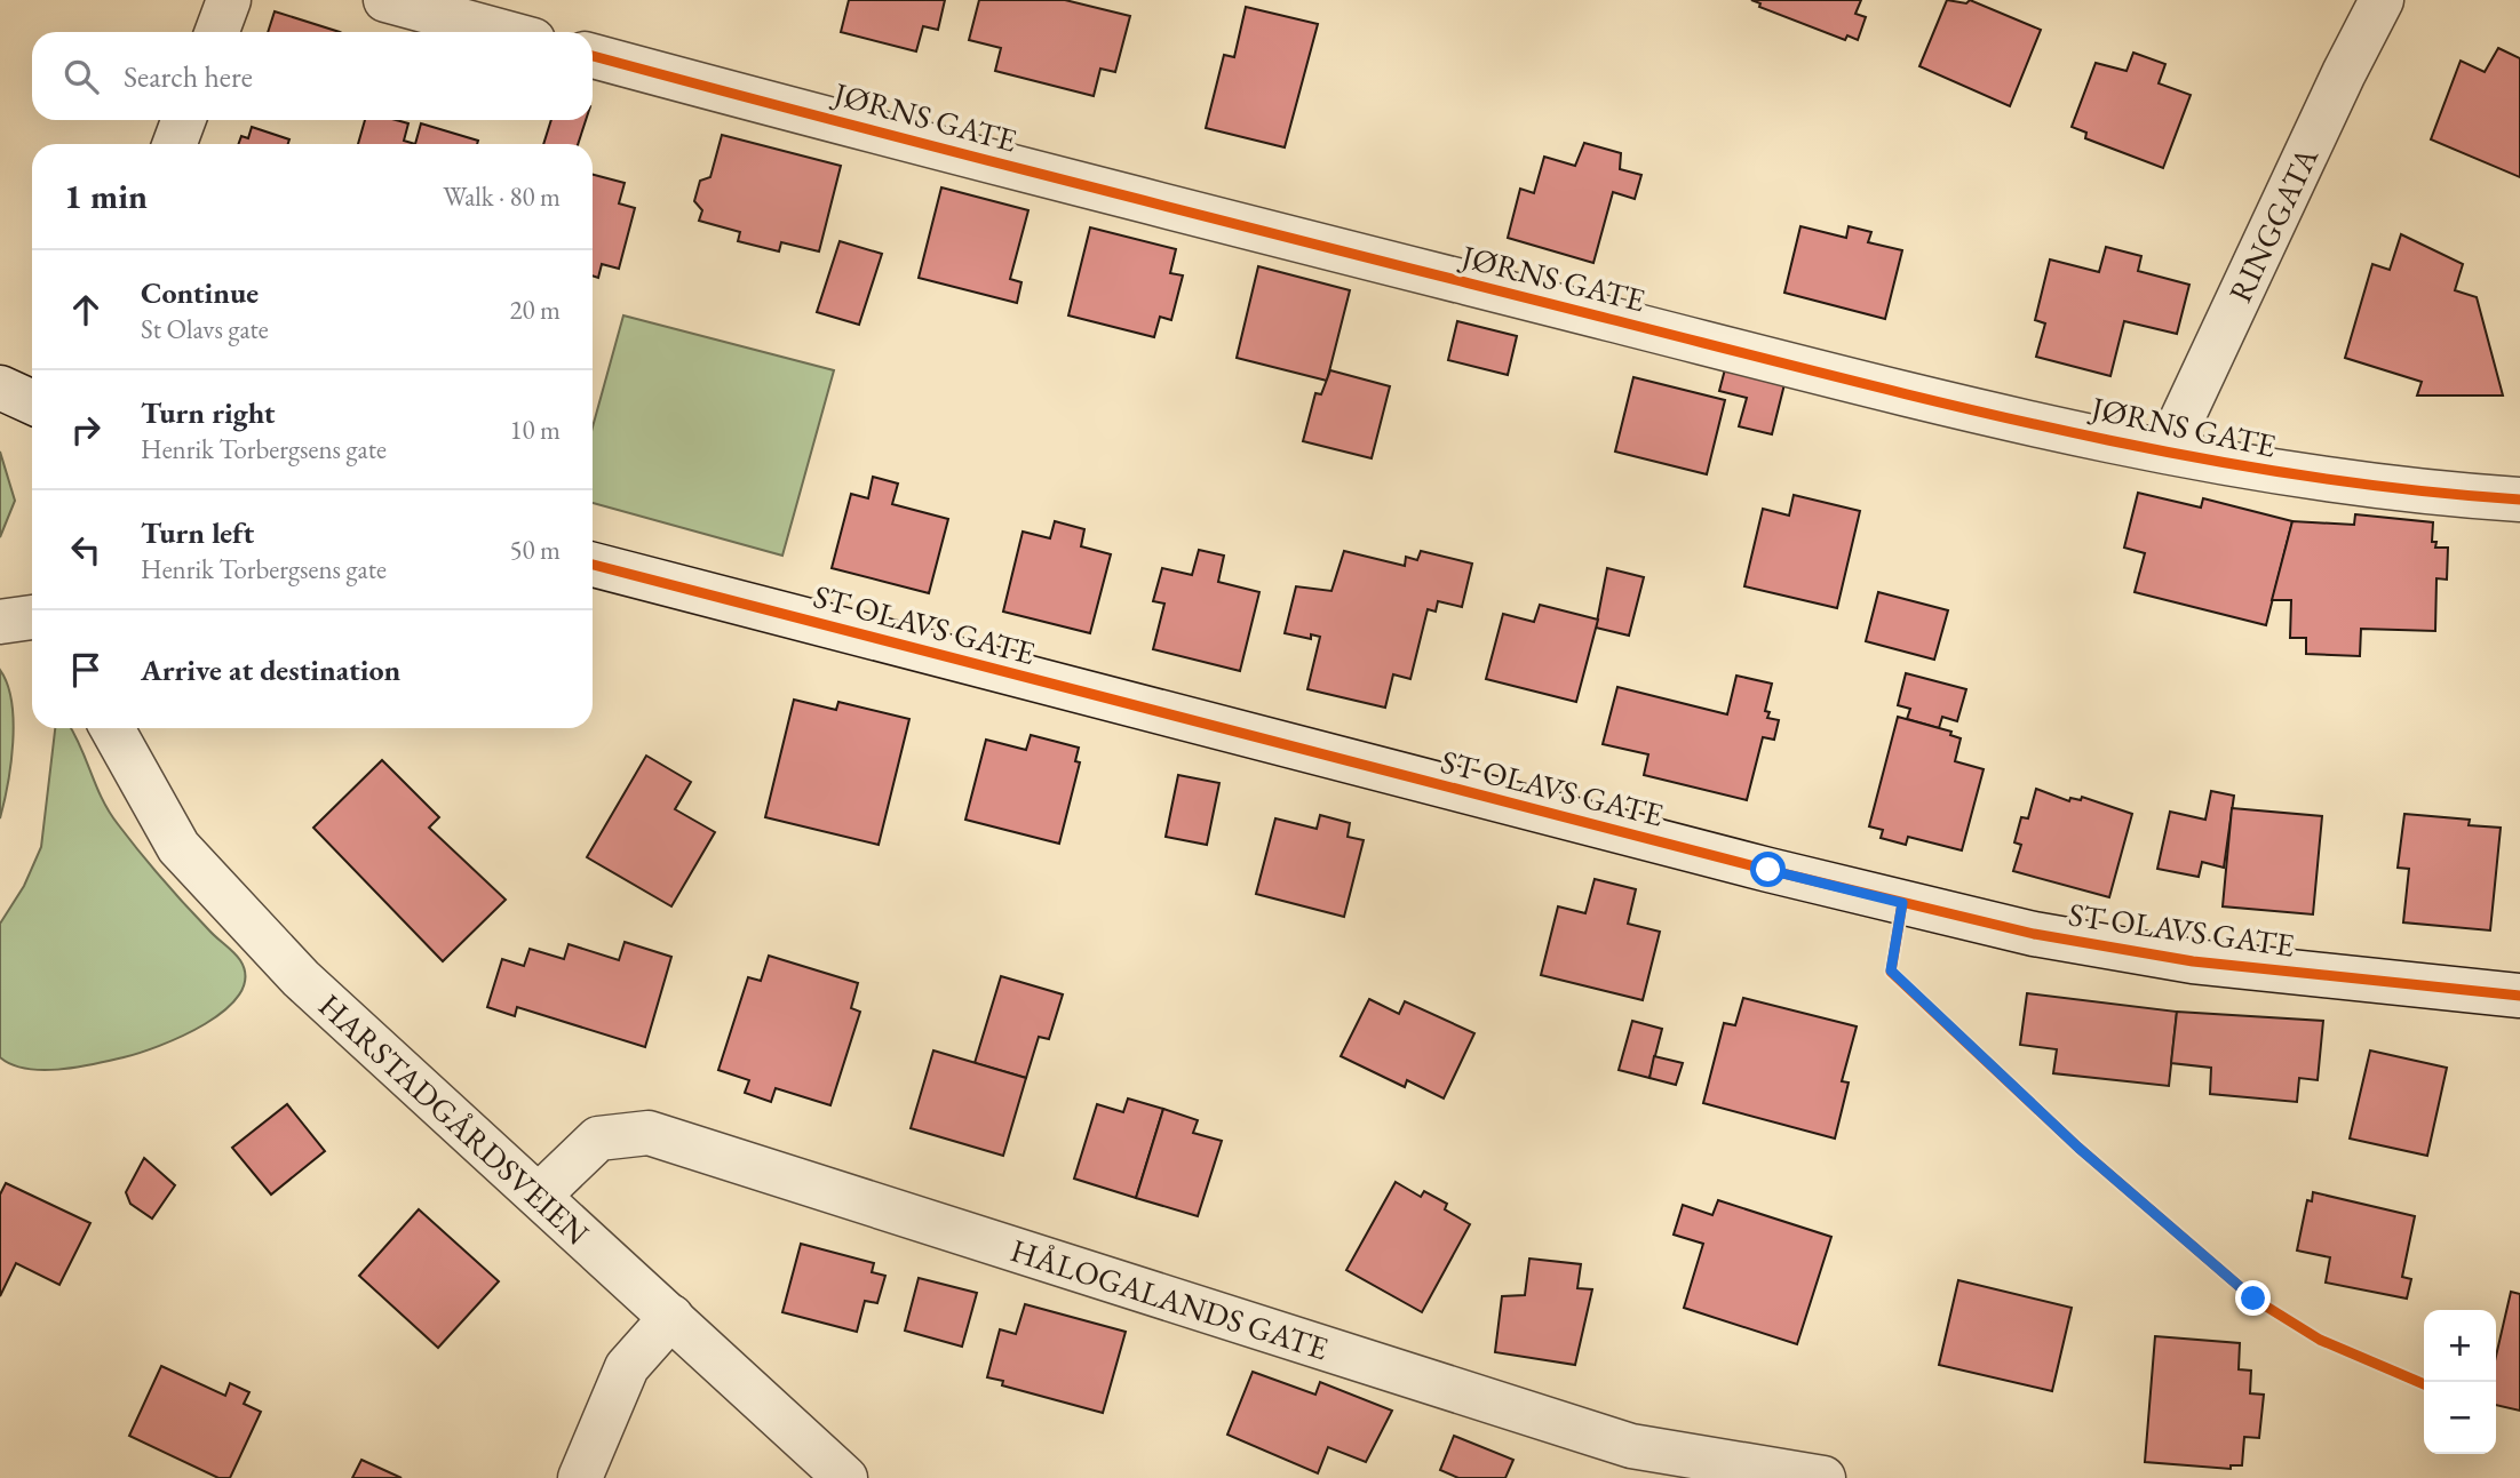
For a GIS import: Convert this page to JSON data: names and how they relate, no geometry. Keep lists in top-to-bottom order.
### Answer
{
  "streets": {
    "street": [
      "JØRNS GATE",
      "RINGGATA",
      "ST OLAVS GATE",
      "HARSTADGÅRDSVEIEN",
      "HÅLOGALANDS GATE"
    ]
  },
  "crossings": [
    ["JØRNS GATE", "RINGGATA"],
    ["HARSTADGÅRDSVEIEN", "HÅLOGALANDS GATE"]
  ],
  "page": {
    "search": "Search here",
    "heading": ["1 min", "Walk · 80 m"],
    "list": [
      ["Continue", "St Olavs gate", "20 m"],
      ["Turn right", "Henrik Torbergsens gate", "10 m"],
      ["Turn left", "Henrik Torbergsens gate", "50 m"],
      "Arrive at destination"
    ],
    "map_buttons": ["+", "−"]
  }
}
